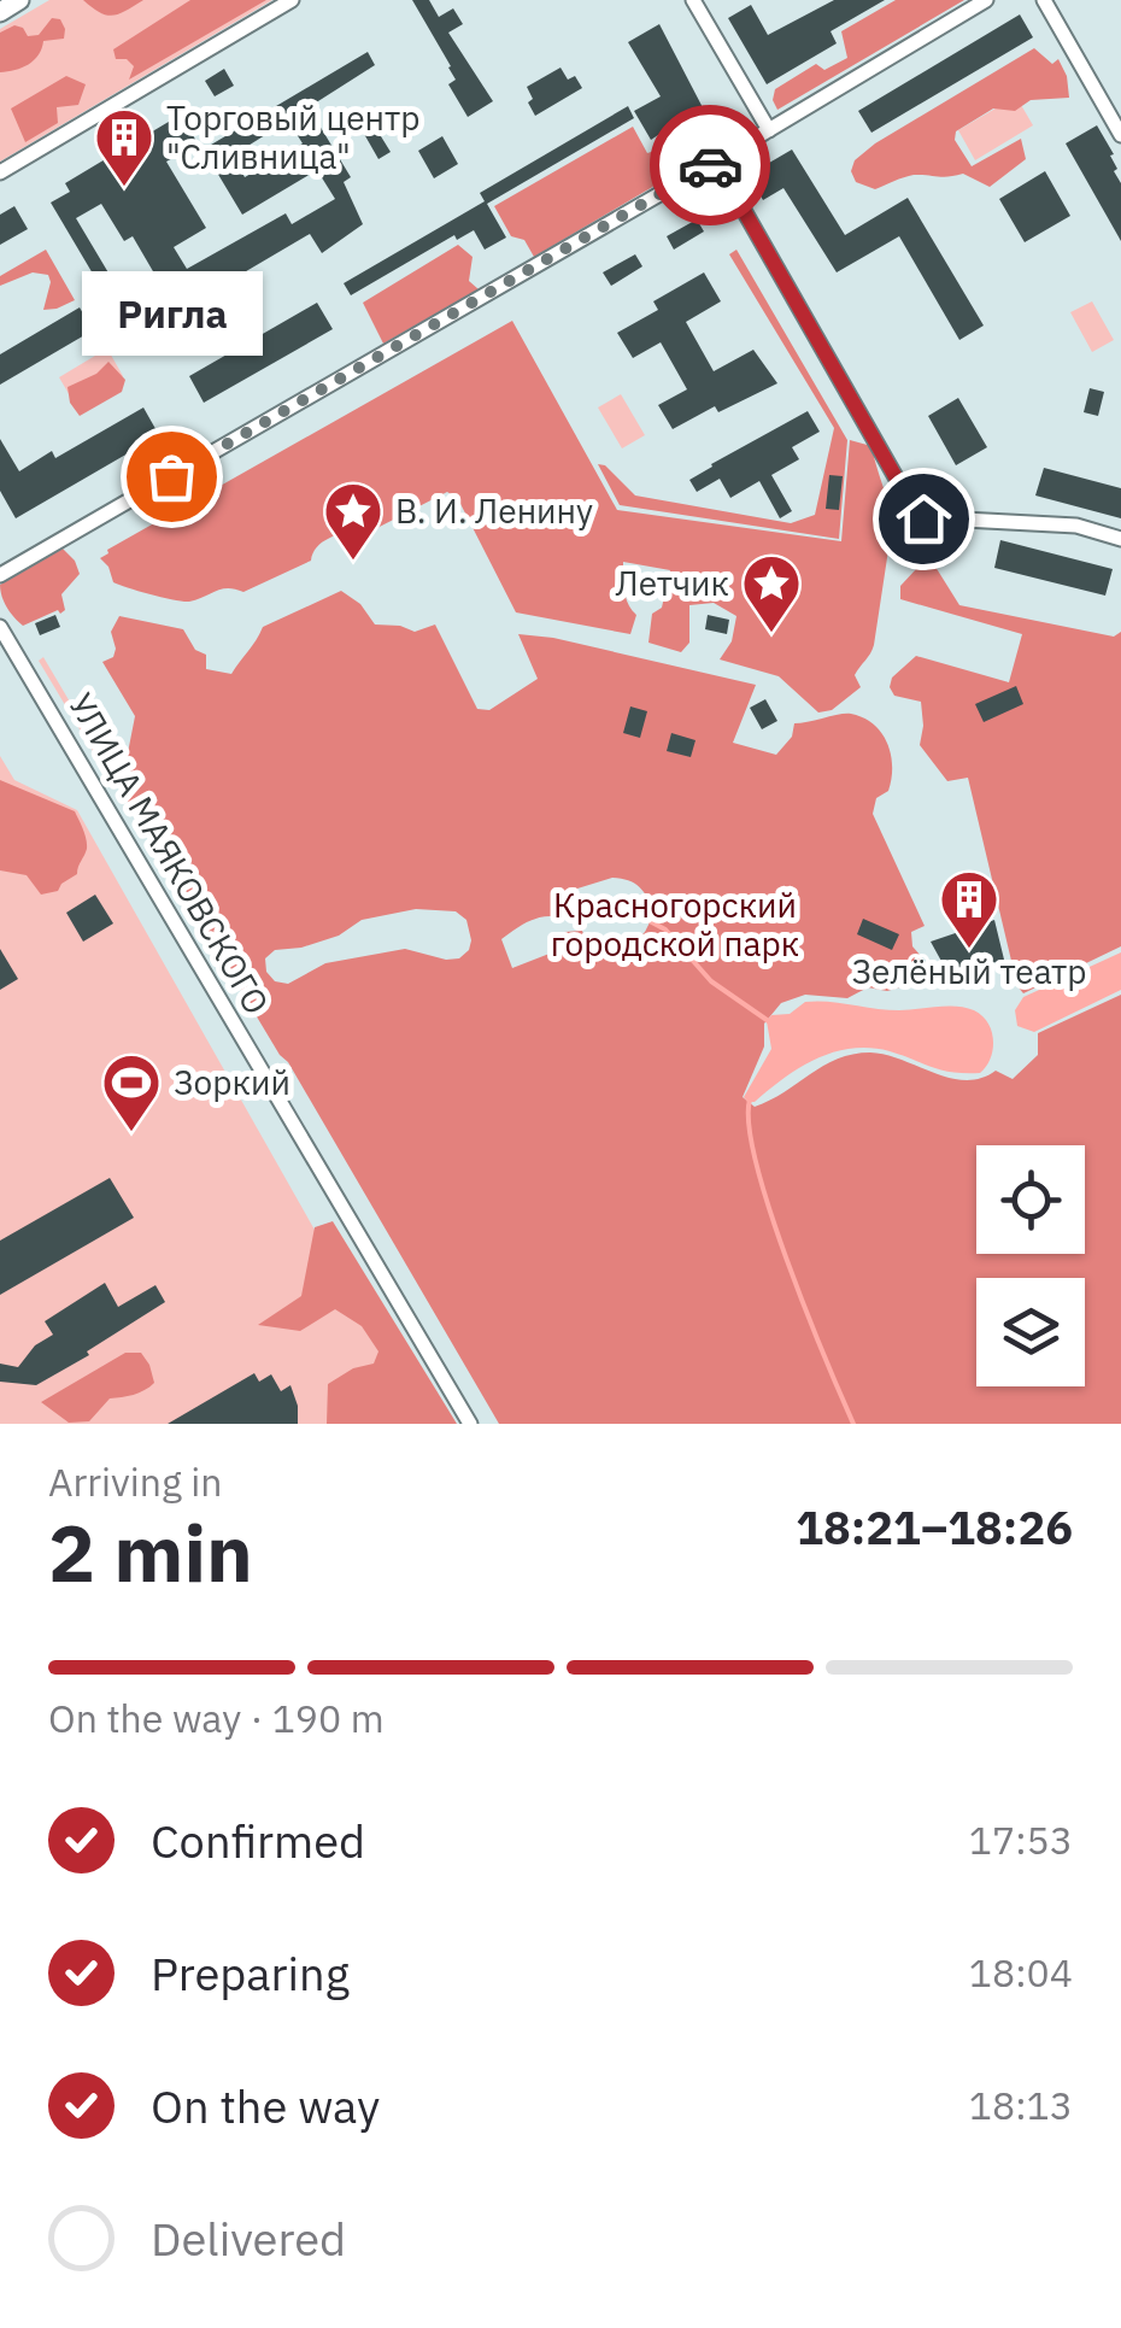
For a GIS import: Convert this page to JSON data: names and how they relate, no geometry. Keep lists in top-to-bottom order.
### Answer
{
  "streets": {
    "street": ["УЛИЦА МАЯКОВСКОГО"]
  },
  "parks": ["Красногорский городской парк"],
  "places": {
    "building": ["Торговый центр \"Сливница\"", "Зелёный театр"],
    "other": ["Ригла"],
    "place": ["В. И. Ленину", "Летчик"],
    "sports": ["Зоркий"]
  },
  "page": {
    "bubble": "Ригла",
    "heading": ["2 min", "Arriving in", "18:21–18:26"],
    "bar": "On the way · 190 m",
    "list": [
      ["Confirmed", "17:53"],
      ["Preparing", "18:04"],
      ["On the way", "18:13"],
      "Delivered"
    ]
  }
}
